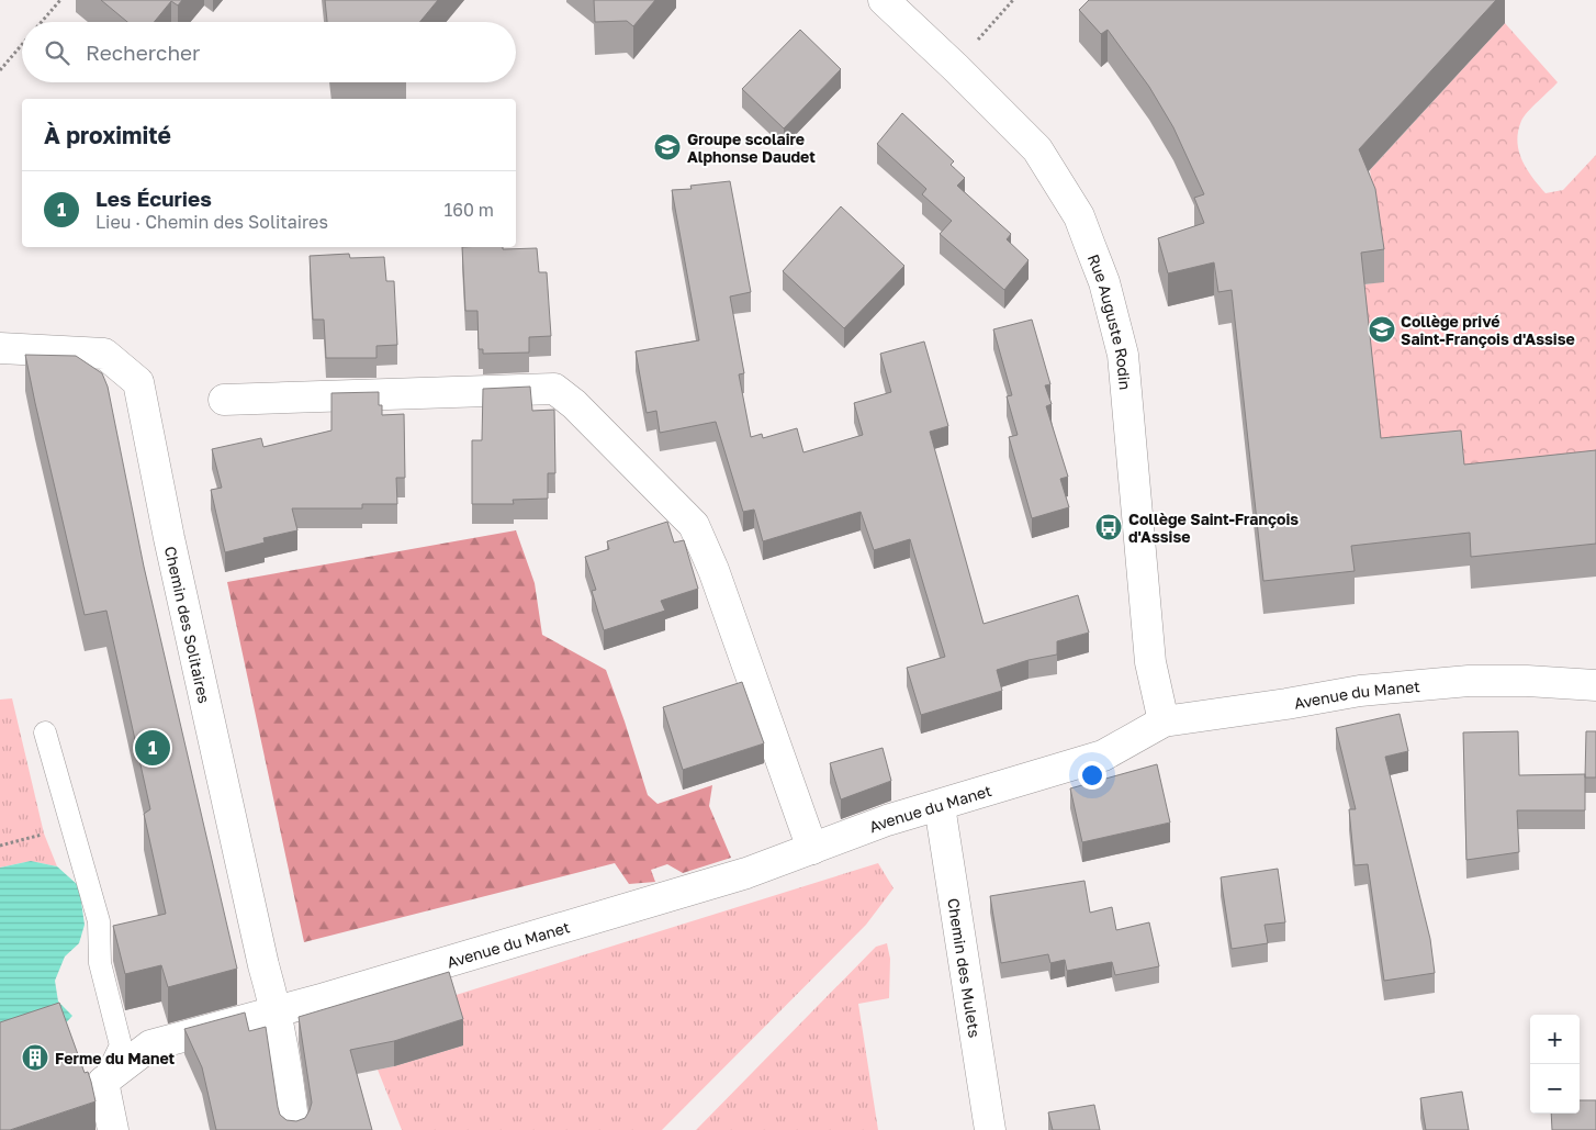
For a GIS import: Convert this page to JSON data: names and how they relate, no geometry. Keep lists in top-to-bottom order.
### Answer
{
  "streets": {
    "street": [
      "Rue Auguste Rodin",
      "Chemin des Solitaires",
      "Avenue du Manet",
      "Chemin des Mulets"
    ]
  },
  "crossings": [
    ["Rue Auguste Rodin", "Avenue du Manet"],
    ["Chemin des Solitaires", "Avenue du Manet"],
    ["Avenue du Manet", "Chemin des Mulets"]
  ],
  "places": {
    "school or university": ["Groupe scolaire Alphonse Daudet", "Collège privé Saint-François d'Assise"],
    "bus stop": ["Collège Saint-François d'Assise"],
    "building": ["Ferme du Manet"]
  },
  "page": {
    "search": "Rechercher",
    "heading": "À proximité",
    "list": [
      {
        "mark": "1",
        "name": "Les Écuries",
        "note": "Lieu · Chemin des Solitaires",
        "value": "160 m"
      }
    ],
    "pins": "1",
    "map_buttons": ["+", "−"]
  }
}
